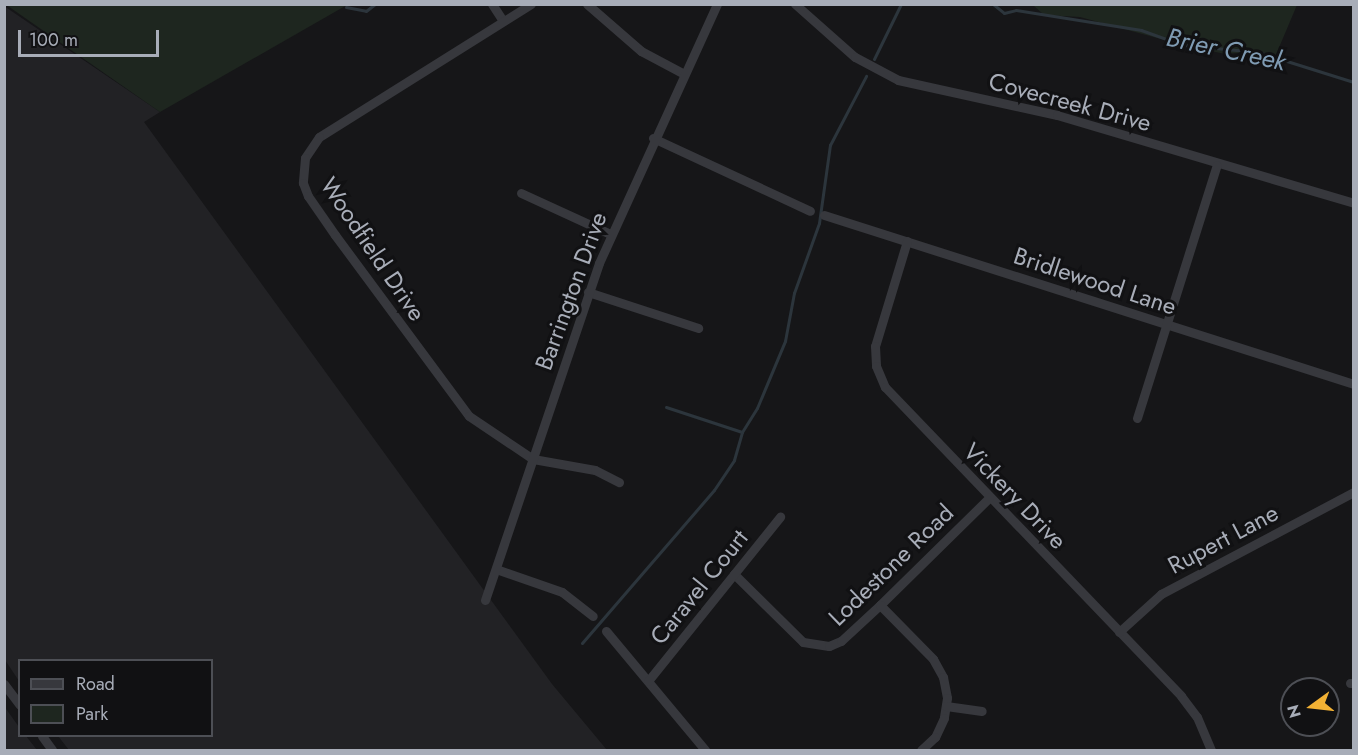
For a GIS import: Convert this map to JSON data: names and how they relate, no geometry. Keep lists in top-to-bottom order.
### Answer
{
  "streets": {
    "street": [
      "Covecreek Drive",
      "Woodfield Drive",
      "Bridlewood Lane",
      "Barrington Drive",
      "Vickery Drive",
      "Rupert Lane",
      "Lodestone Road",
      "Caravel Court"
    ]
  },
  "crossings": [
    ["Woodfield Drive", "Barrington Drive"],
    ["Bridlewood Lane", "Vickery Drive"],
    ["Vickery Drive", "Rupert Lane"],
    ["Vickery Drive", "Lodestone Road"],
    ["Lodestone Road", "Caravel Court"]
  ],
  "water": ["Brier Creek"],
  "legend": ["Road", "Park"],
  "scale_bar": "100 m",
  "north": "left"
}
